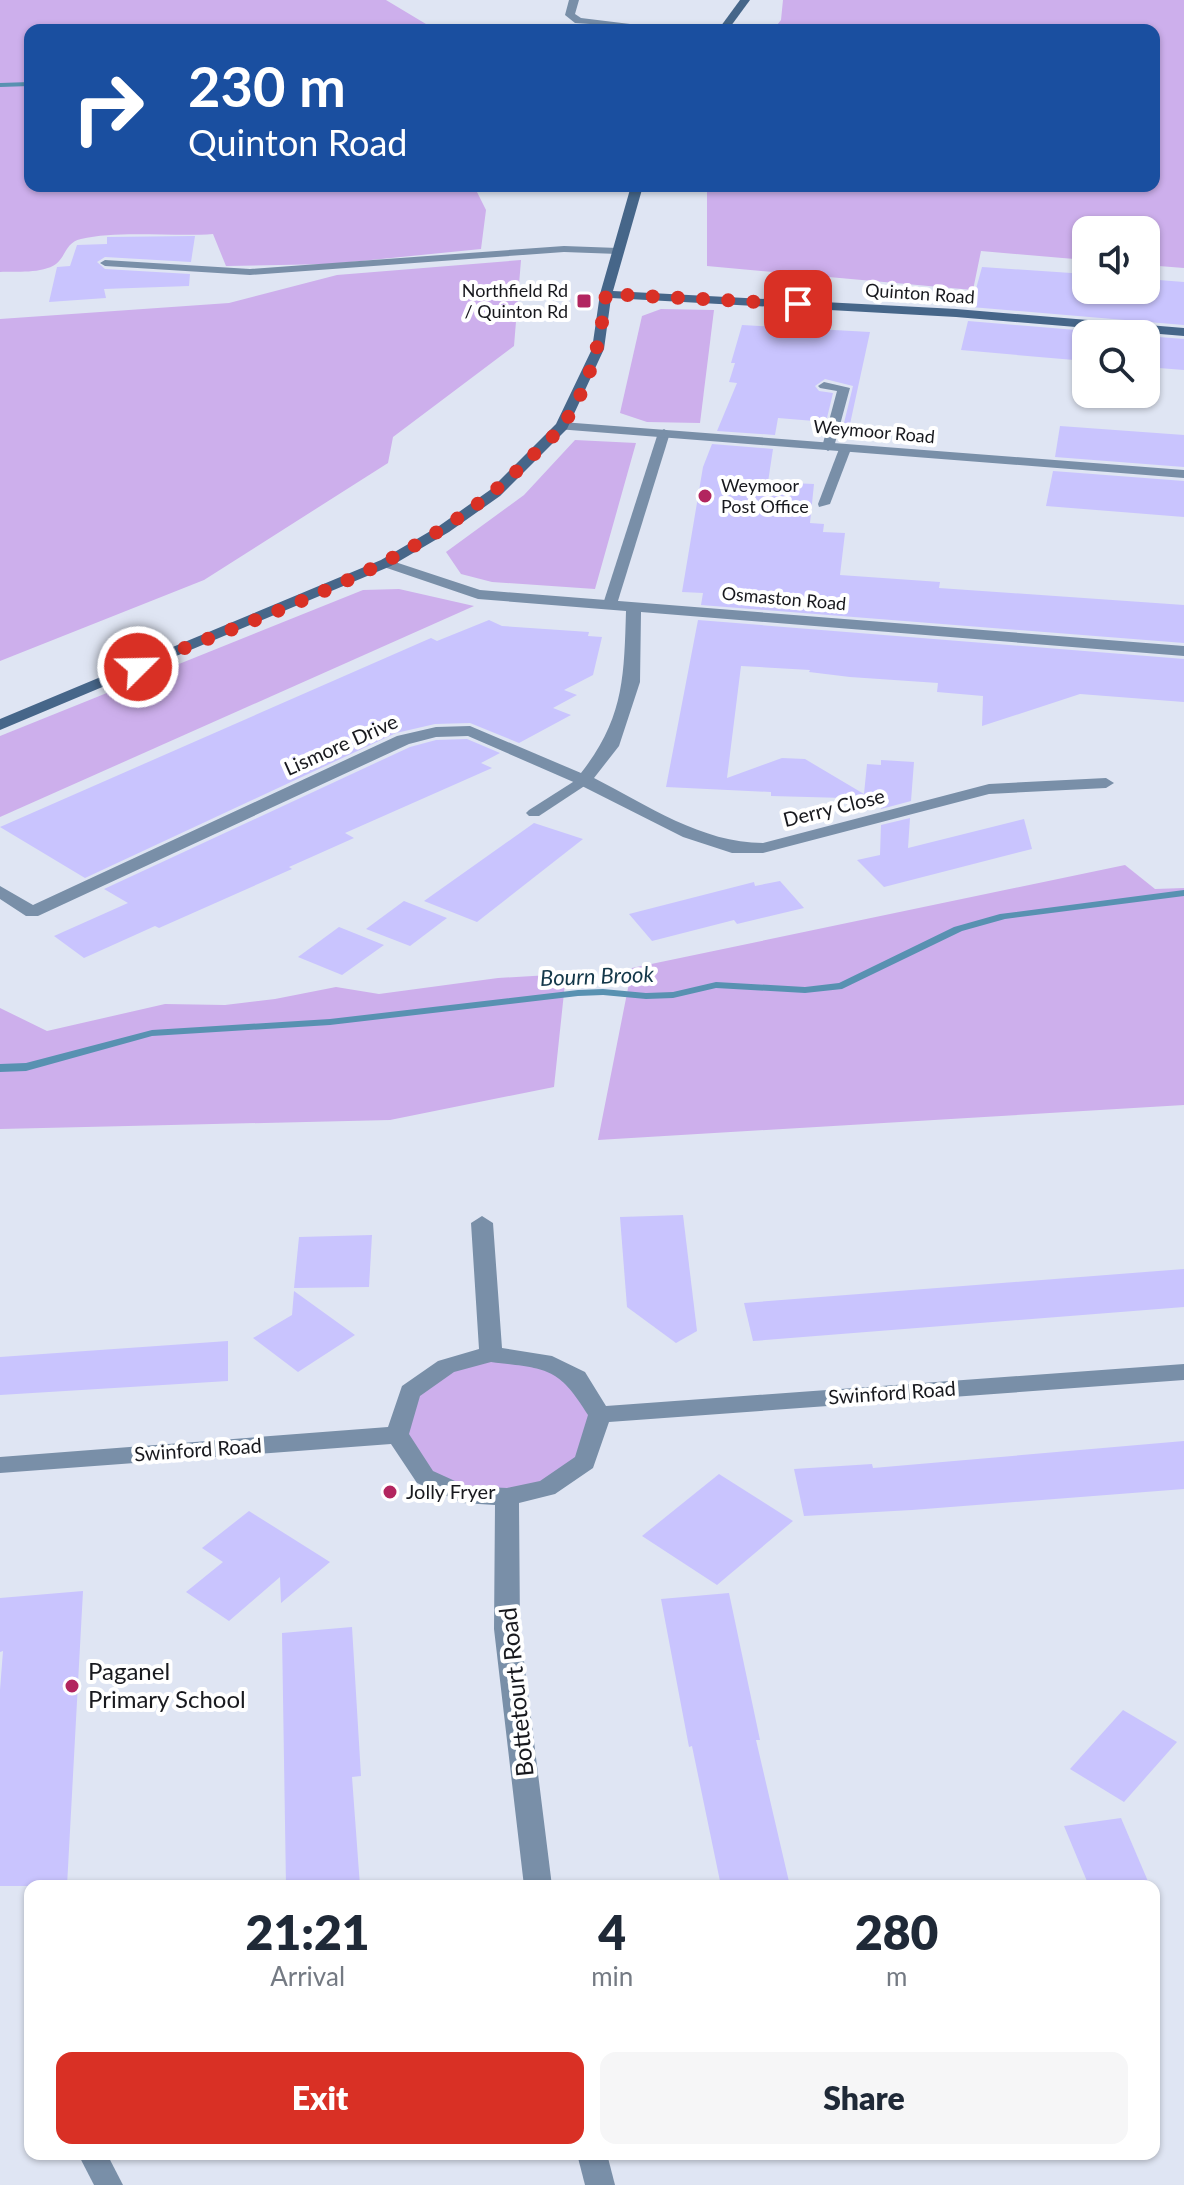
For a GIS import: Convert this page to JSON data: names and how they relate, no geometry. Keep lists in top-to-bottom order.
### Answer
{
  "streets": {
    "street": [
      "Quinton Road",
      "Weymoor Road",
      "Osmaston Road",
      "Lismore Drive",
      "Derry Close",
      "Swinford Road",
      "Bottetourt Road"
    ]
  },
  "crossings": [
    ["Lismore Drive", "Derry Close"],
    ["Swinford Road", "Bottetourt Road"]
  ],
  "water": ["Bourn Brook"],
  "places": {
    "transit": ["Northfield Rd / Quinton Rd"],
    "other": ["Weymoor Post Office", "Jolly Fryer", "Paganel Primary School"]
  },
  "page": {
    "turn": ["230 m", "Quinton Road"],
    "eta": [
      "21:21",
      "Arrival",
      "4",
      "min",
      "280",
      "m"
    ],
    "buttons": ["Exit", "Share"]
  }
}
